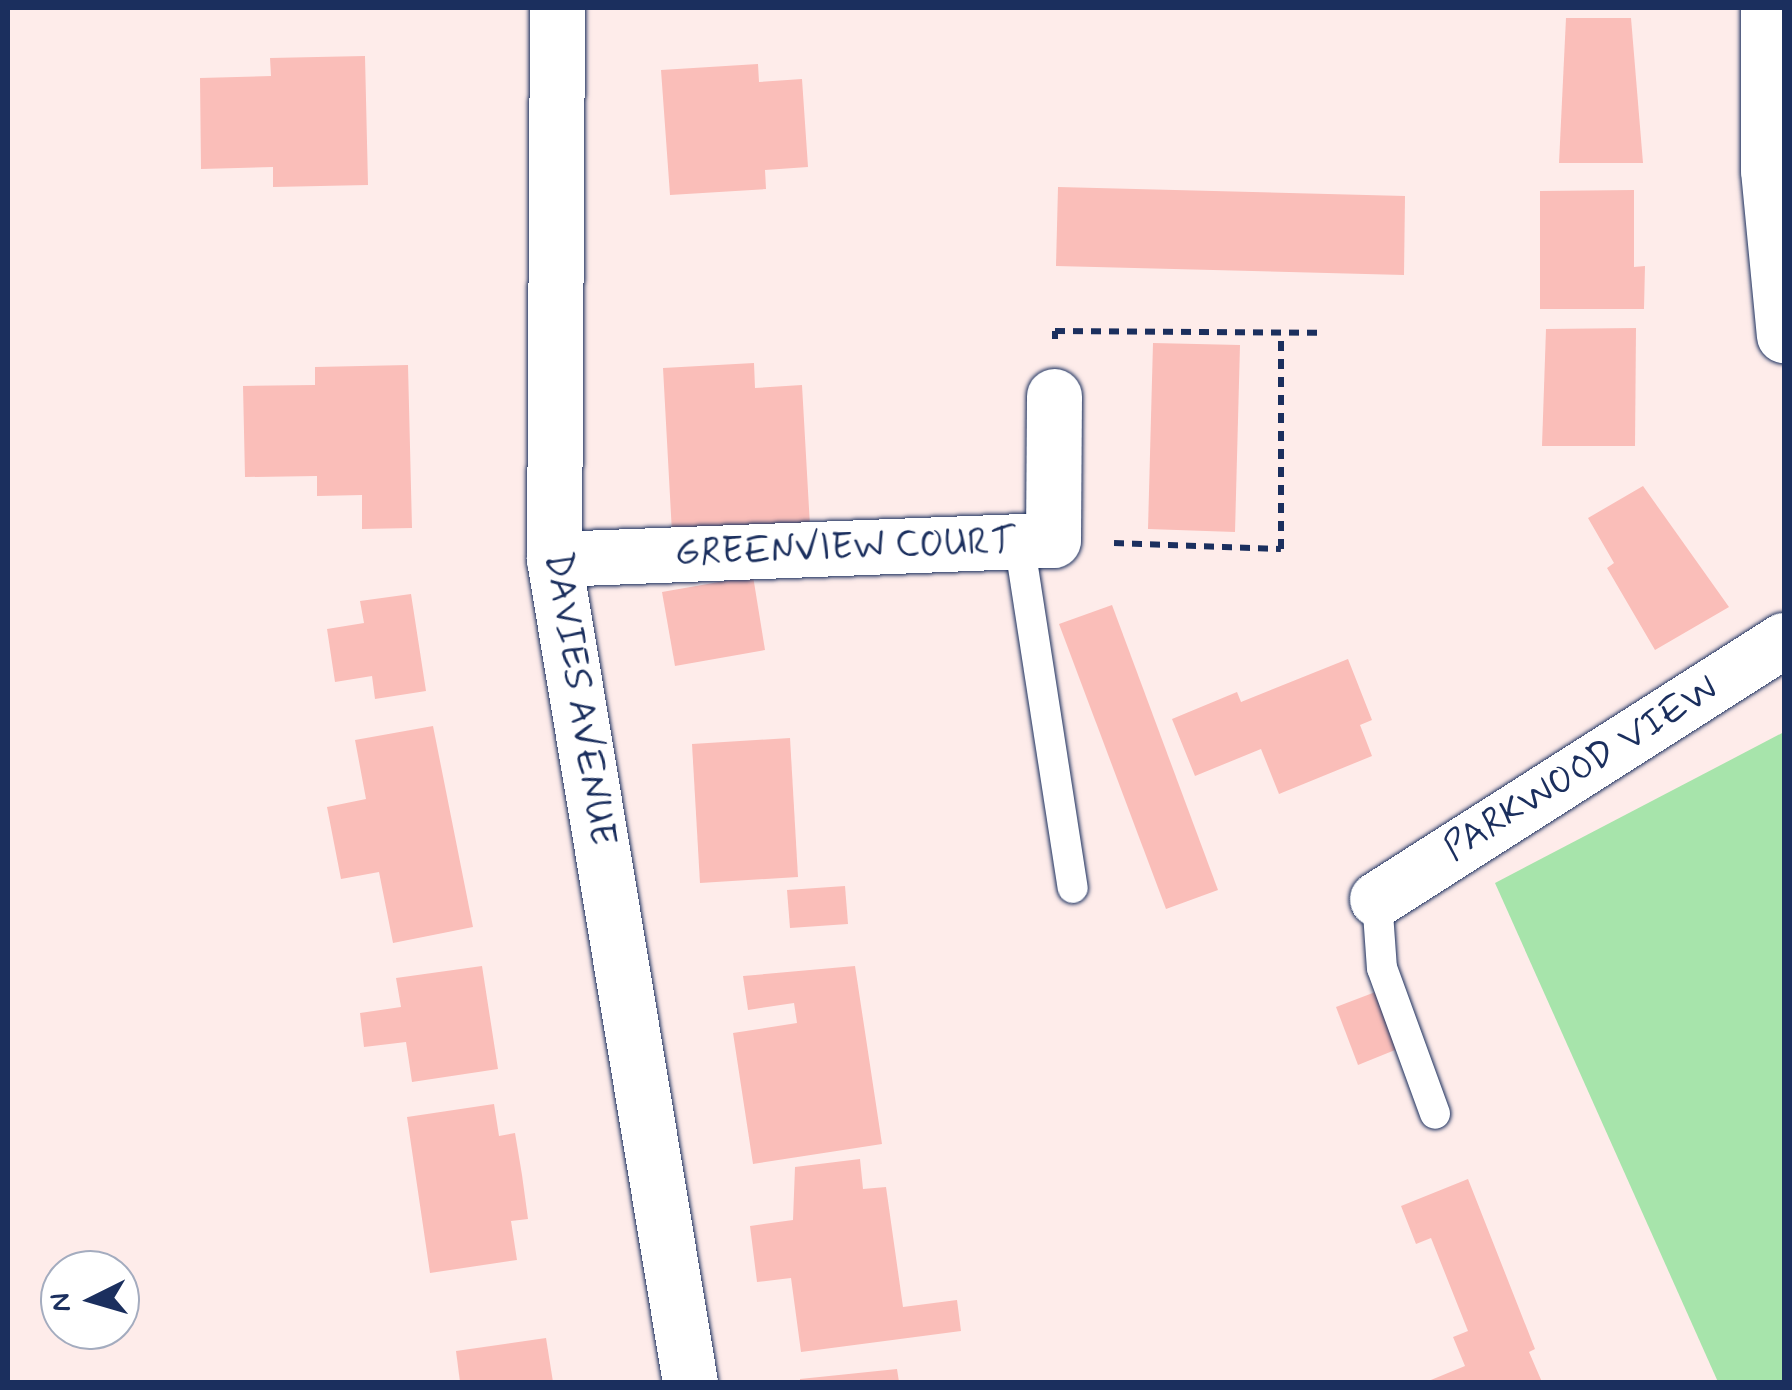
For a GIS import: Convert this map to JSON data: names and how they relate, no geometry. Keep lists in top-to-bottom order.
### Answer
{
  "streets": {
    "street": ["GREENVIEW COURT", "DAVIES AVENUE", "PARKWOOD VIEW"]
  },
  "crossings": [
    ["GREENVIEW COURT", "DAVIES AVENUE"]
  ],
  "north": "left"
}
